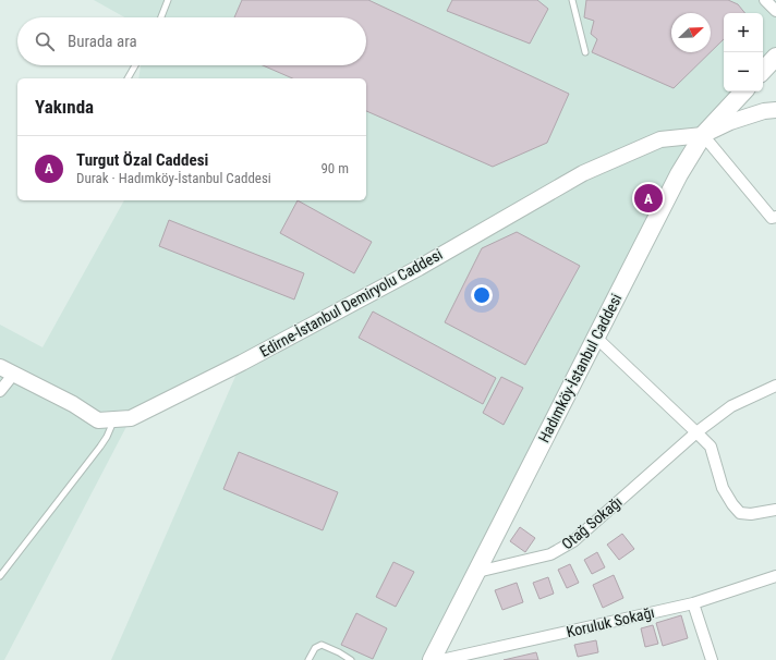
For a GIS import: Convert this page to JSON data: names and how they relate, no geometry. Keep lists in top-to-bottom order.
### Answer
{
  "streets": {
    "main road": ["Hadımköy-İstanbul Caddesi"],
    "street": ["Edirne-İstanbul Demiryolu Caddesi", "Otağ Sokağı", "Koruluk Sokağı"]
  },
  "crossings": [
    ["Edirne-İstanbul Demiryolu Caddesi", "Hadımköy-İstanbul Caddesi"],
    ["Hadımköy-İstanbul Caddesi", "Otağ Sokağı"]
  ],
  "north": "top right",
  "page": {
    "map_buttons": ["+", "−"],
    "search": "Burada ara",
    "heading": "Yakında",
    "list": [
      {
        "mark": "A",
        "name": "Turgut Özal Caddesi",
        "note": "Durak · Hadımköy-İstanbul Caddesi",
        "value": "90 m"
      }
    ],
    "pins": "A"
  }
}
